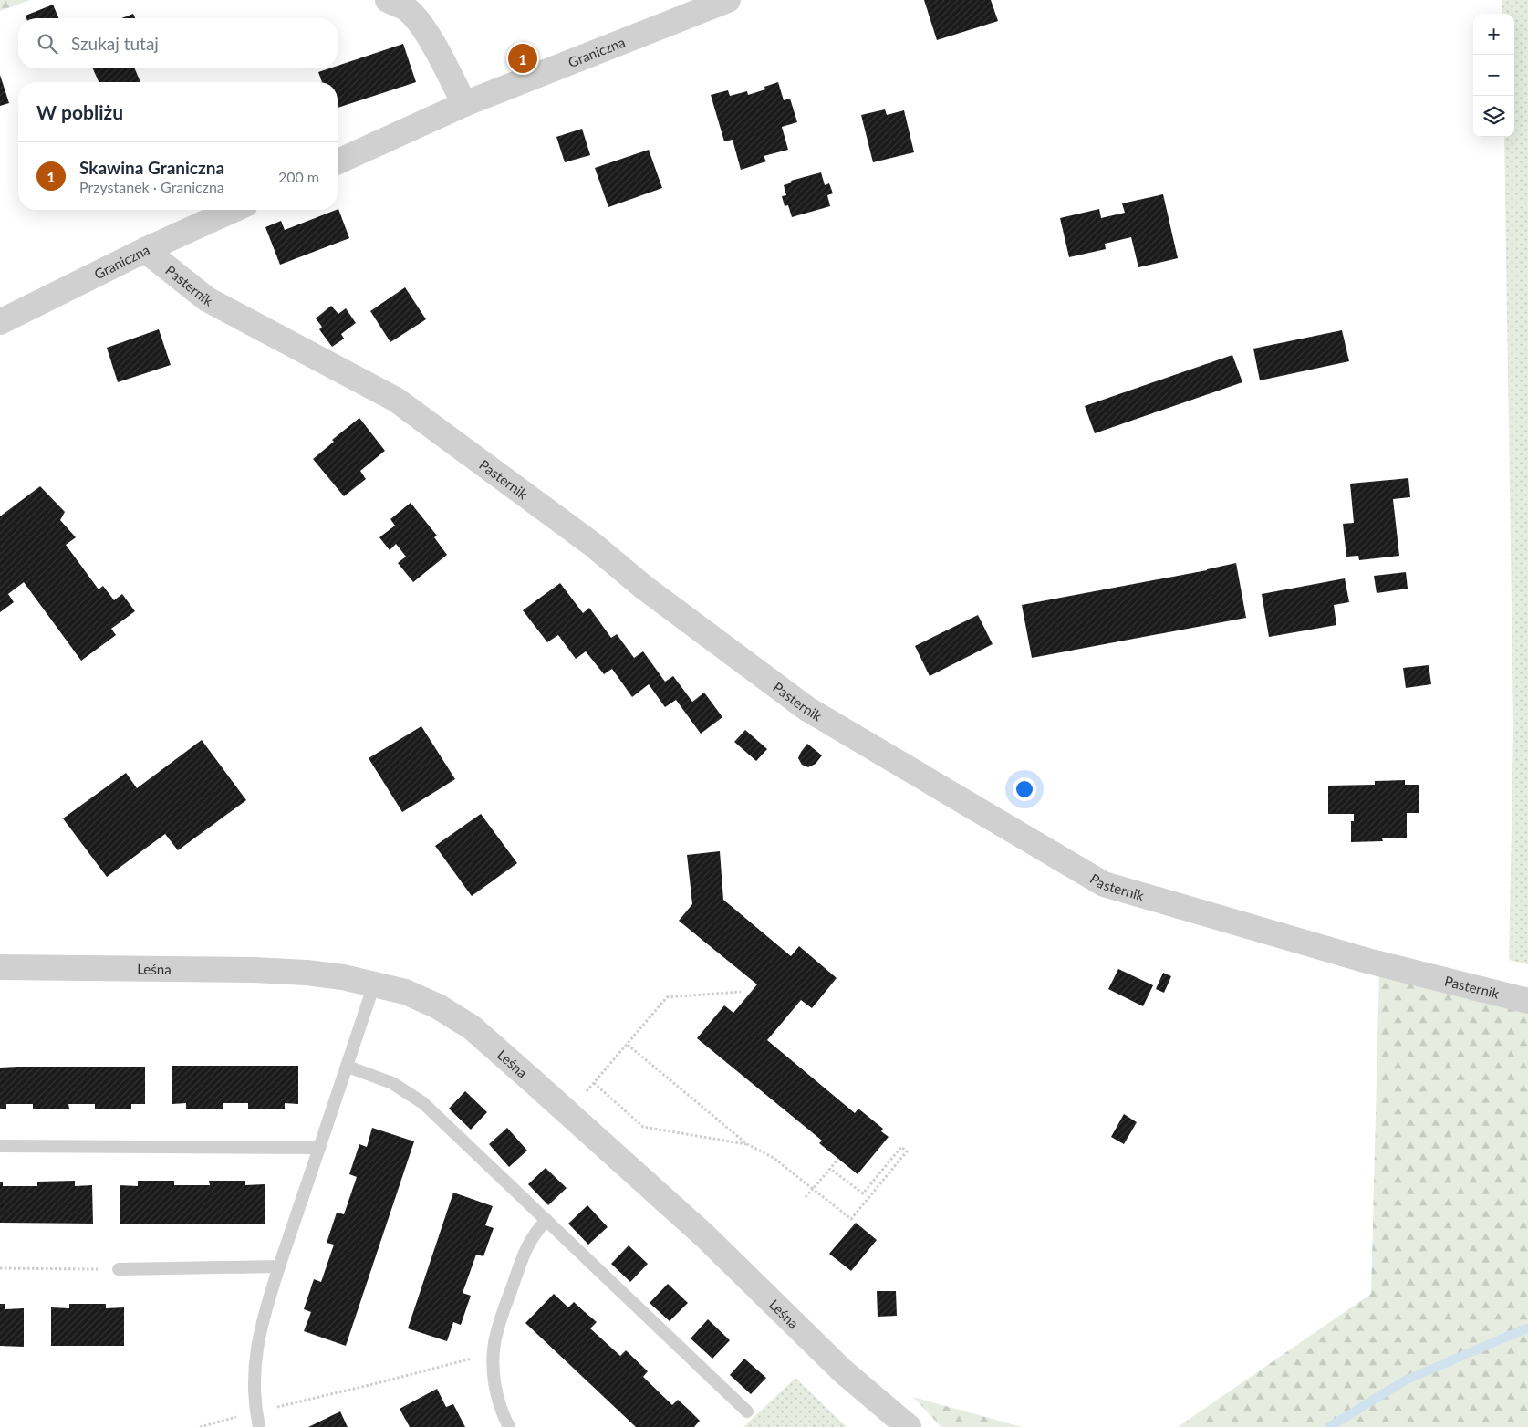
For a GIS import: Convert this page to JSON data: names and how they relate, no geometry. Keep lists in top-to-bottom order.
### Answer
{
  "streets": {
    "street": ["Graniczna", "Pasternik", "Leśna"]
  },
  "crossings": [
    ["Graniczna", "Pasternik"]
  ],
  "page": {
    "map_buttons": ["+", "−"],
    "search": "Szukaj tutaj",
    "pins": "1",
    "heading": "W pobliżu",
    "list": [
      {
        "mark": "1",
        "name": "Skawina Graniczna",
        "note": "Przystanek · Graniczna",
        "value": "200 m"
      }
    ]
  }
}
